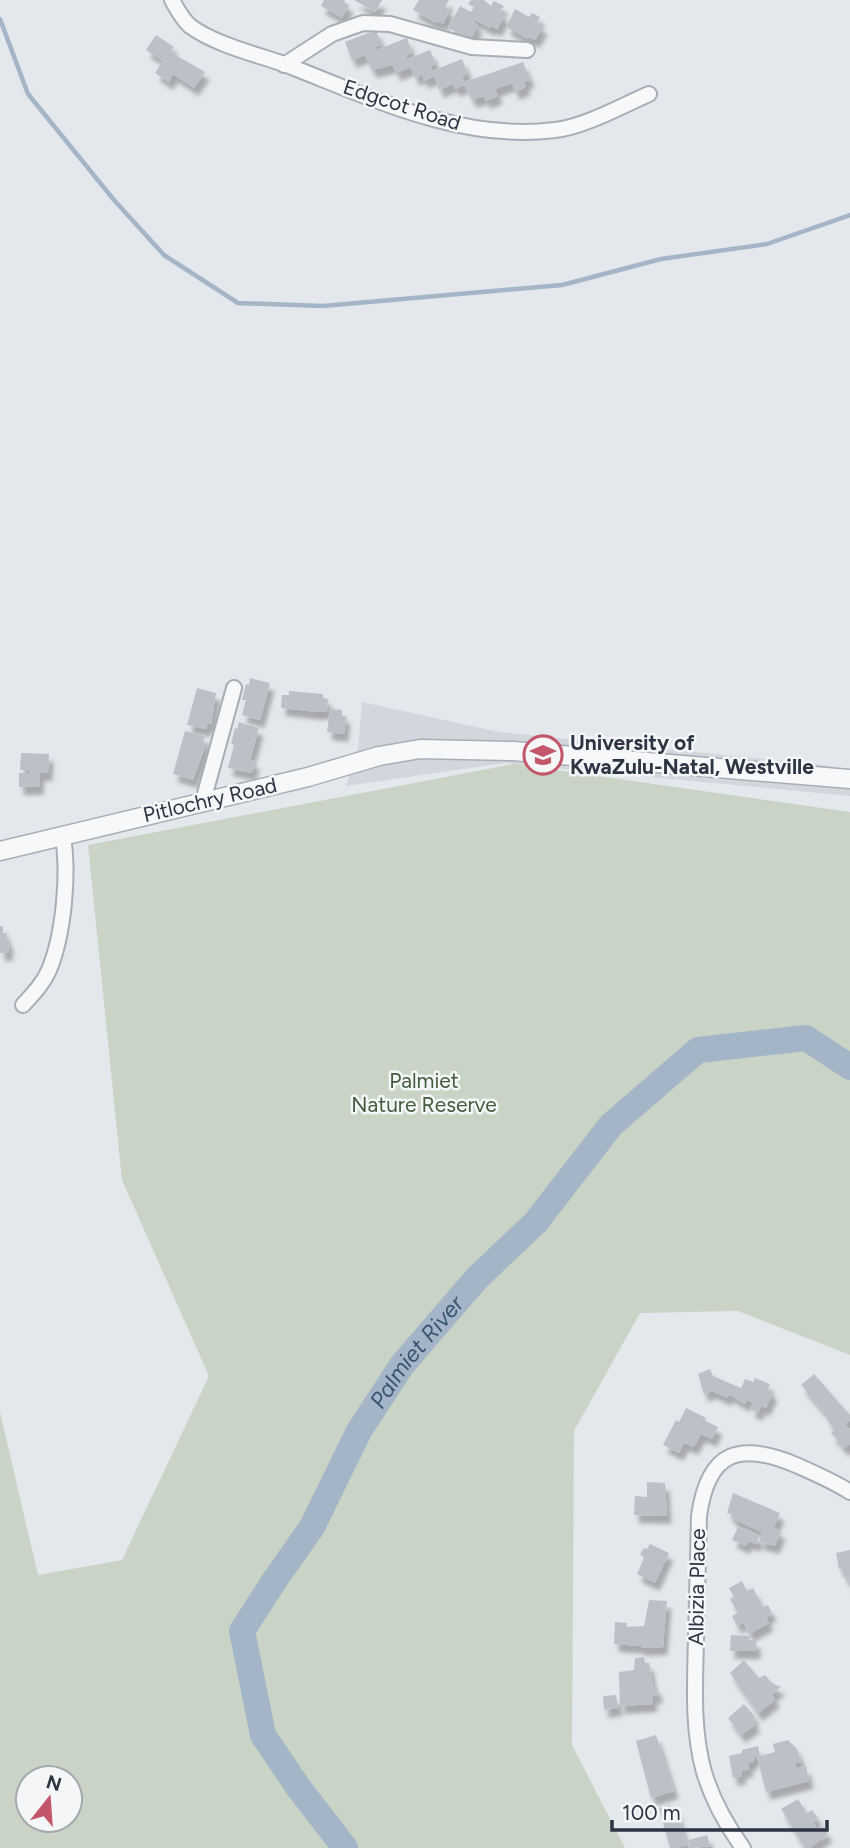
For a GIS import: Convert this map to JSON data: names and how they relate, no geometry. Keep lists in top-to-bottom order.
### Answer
{
  "streets": {
    "street": ["Edgcot Road", "Pitlochry Road", "Albizia Place"]
  },
  "water": ["Palmiet River"],
  "parks": ["Palmiet Nature Reserve"],
  "places": {
    "school or university": ["University of KwaZulu-Natal, Westville"]
  },
  "scale_bar": "100 m",
  "north": "top"
}
